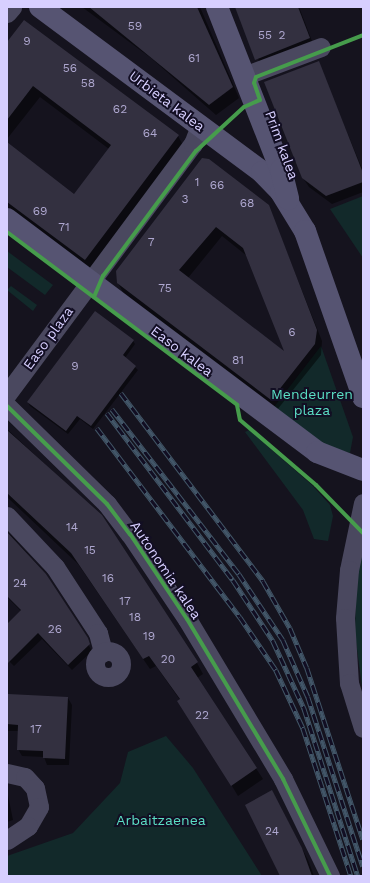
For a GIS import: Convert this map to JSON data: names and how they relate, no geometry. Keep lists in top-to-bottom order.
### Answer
{
  "streets": {
    "main road": ["Urbieta kalea", "Prim kalea", "Easo kalea"],
    "street": ["Easo plaza", "Autonomia kalea"]
  },
  "crossings": [
    ["Urbieta kalea", "Prim kalea"],
    ["Urbieta kalea", "Easo plaza"],
    ["Easo plaza", "Easo kalea"]
  ],
  "parks": ["Mendeurren plaza", "Arbaitzaenea"],
  "house_numbers": [
    "59",
    "55",
    "2",
    "9",
    "61",
    "56",
    "58",
    "62",
    "64",
    "1",
    "66",
    "3",
    "68",
    "69",
    "71",
    "7",
    "75",
    "6",
    "81",
    "9",
    "14",
    "15",
    "16",
    "24",
    "17",
    "18",
    "26",
    "19",
    "20",
    "22",
    "17",
    "24"
  ]
}
